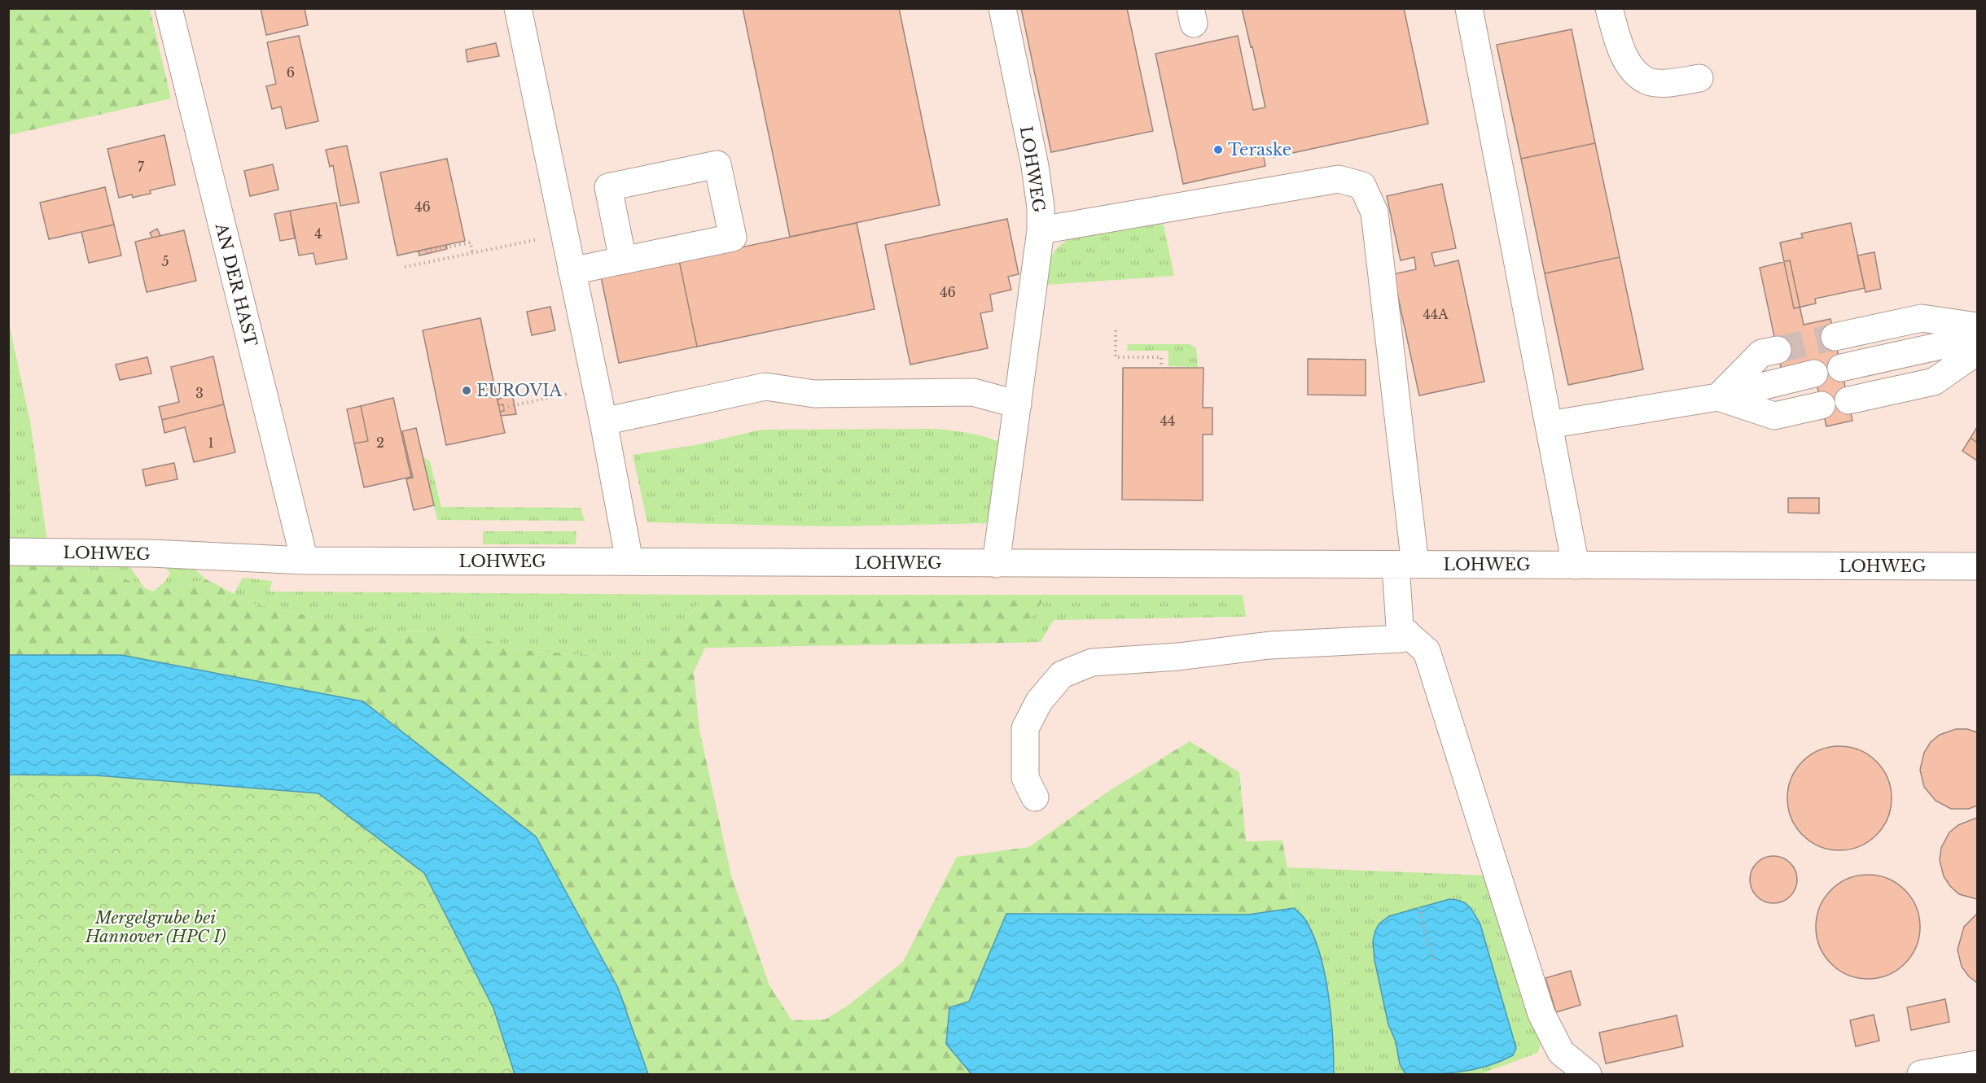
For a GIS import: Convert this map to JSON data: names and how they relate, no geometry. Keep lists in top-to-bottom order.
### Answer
{
  "streets": {
    "street": ["LOHWEG", "AN DER HAST"]
  },
  "crossings": [
    ["LOHWEG", "AN DER HAST"]
  ],
  "parks": ["Mergelgrube bei Hannover (HPC I)"],
  "places": ["Teraske", "EUROVIA"],
  "house_numbers": [
    "6",
    "7",
    "46",
    "4",
    "5",
    "46",
    "44A",
    "3",
    "44",
    "1",
    "2"
  ]
}
